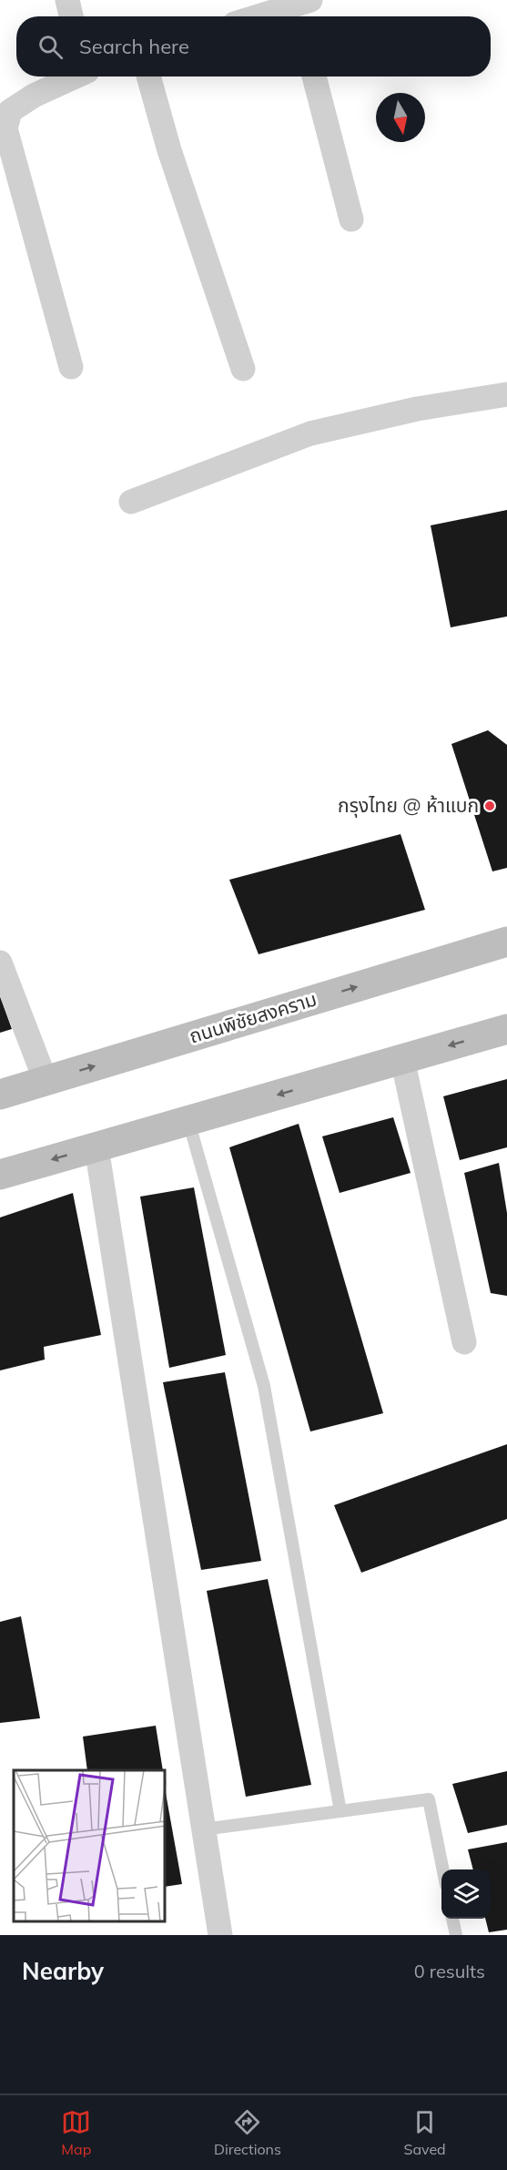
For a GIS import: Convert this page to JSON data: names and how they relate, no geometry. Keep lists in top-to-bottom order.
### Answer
{
  "streets": {
    "main road": ["ถนนพิชัยสงคราม"]
  },
  "places": ["กรุงไทย @ ห้าแบก"],
  "north": "bottom",
  "page": {
    "search": "Search here",
    "heading": ["Nearby", "0 results"],
    "nav": ["Map", "Directions", "Saved"]
  }
}
